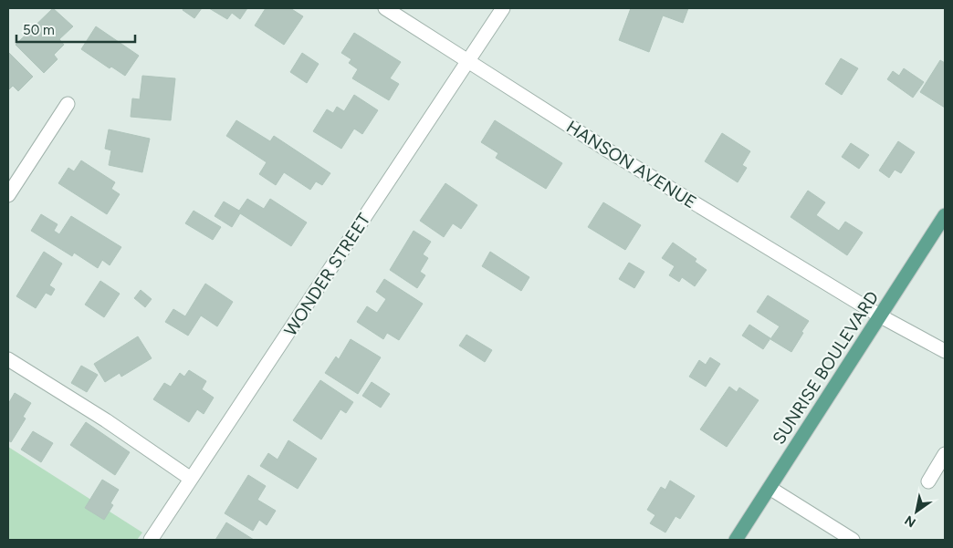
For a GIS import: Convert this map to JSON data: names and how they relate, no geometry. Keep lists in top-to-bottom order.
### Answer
{
  "streets": {
    "main road": ["SUNRISE BOULEVARD"],
    "street": ["HANSON AVENUE", "WONDER STREET"]
  },
  "crossings": [
    ["HANSON AVENUE", "WONDER STREET"],
    ["HANSON AVENUE", "SUNRISE BOULEVARD"]
  ],
  "scale_bar": "50 m",
  "north": "bottom left"
}
